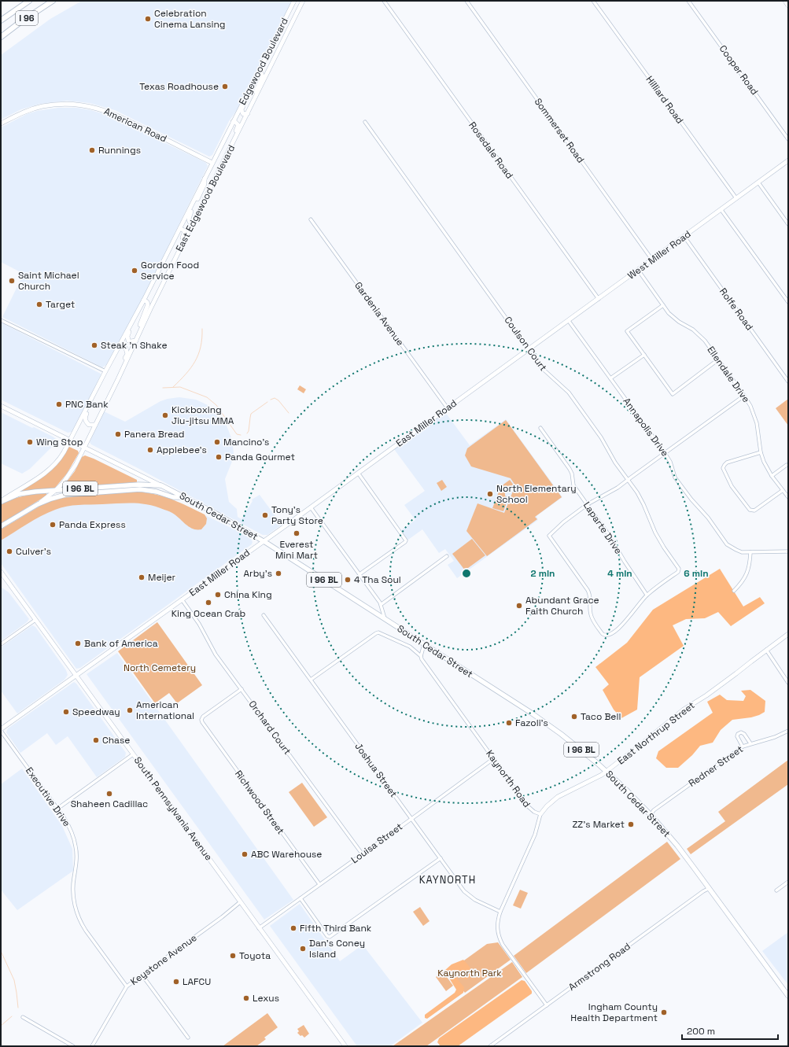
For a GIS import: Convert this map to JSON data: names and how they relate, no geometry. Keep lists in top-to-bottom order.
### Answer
{
  "streets": {
    "highway": ["I 96"],
    "main road": ["I 96 BL", "South Cedar Street"],
    "street": [
      "Edgewood Boulevard",
      "Cooper Road",
      "Hilliard Road",
      "American Road",
      "Sommerset Road",
      "Rosedale Road",
      "East Edgewood Boulevard",
      "West Miller Road",
      "Rolfe Road",
      "Gardenia Avenue",
      "Coulson Court",
      "Ellendale Drive",
      "East Miller Road",
      "Annapolis Drive",
      "Laparte Drive",
      "Orchard Court",
      "East Northrup Street",
      "Redner Street",
      "Joshua Street",
      "Kaynorth Road",
      "Executive Drive",
      "Richwood Street",
      "South Pennsylvania Avenue",
      "Louisa Street",
      "Keystone Avenue",
      "Armstrong Road"
    ]
  },
  "crossings": [
    ["Edgewood Boulevard", "East Edgewood Boulevard"],
    ["Hilliard Road", "West Miller Road"],
    ["American Road", "East Edgewood Boulevard"],
    ["Sommerset Road", "West Miller Road"],
    ["Rosedale Road", "West Miller Road"],
    ["East Edgewood Boulevard", "I 96 BL"],
    ["East Edgewood Boulevard", "South Cedar Street"],
    ["West Miller Road", "Rolfe Road"],
    ["West Miller Road", "Coulson Court"],
    ["West Miller Road", "Ellendale Drive"],
    ["West Miller Road", "East Miller Road"],
    ["West Miller Road", "Annapolis Drive"],
    ["Gardenia Avenue", "East Miller Road"],
    ["Coulson Court", "East Miller Road"],
    ["Coulson Court", "Laparte Drive"],
    ["East Miller Road", "South Cedar Street"],
    ["East Miller Road", "Orchard Court"],
    ["East Miller Road", "Executive Drive"],
    ["East Miller Road", "South Pennsylvania Avenue"],
    ["I 96 BL", "South Cedar Street"],
    ["South Cedar Street", "East Northrup Street"],
    ["South Cedar Street", "Redner Street"],
    ["South Cedar Street", "Armstrong Road"],
    ["Orchard Court", "Richwood Street"],
    ["Orchard Court", "Louisa Street"],
    ["East Northrup Street", "Kaynorth Road"],
    ["Joshua Street", "Kaynorth Road"],
    ["Joshua Street", "Louisa Street"],
    ["Kaynorth Road", "Louisa Street"],
    ["Kaynorth Road", "Armstrong Road"],
    ["Executive Drive", "Keystone Avenue"],
    ["Richwood Street", "Louisa Street"],
    ["South Pennsylvania Avenue", "Louisa Street"],
    ["South Pennsylvania Avenue", "Keystone Avenue"]
  ],
  "districts": ["KAYNORTH"],
  "parks": ["North Cemetery", "Kaynorth Park"],
  "places": [
    "Celebration Cinema Lansing",
    "Texas Roadhouse",
    "Runnings",
    "Gordon Food Service",
    "Saint Michael Church",
    "Target",
    "Steak 'n Shake",
    "PNC Bank",
    "Kickboxing Jiu-jitsu MMA",
    "Panera Bread",
    "Wing Stop",
    "Mancino's",
    "Applebee's",
    "Panda Gourmet",
    "North Elementary School",
    "Tony's Party Store",
    "Panda Express",
    "Everest Mini Mart",
    "Culver's",
    "Arby's",
    "Meijer",
    "4 Tha Soul",
    "China King",
    "King Ocean Crab",
    "Abundant Grace Faith Church",
    "Bank of America",
    "American International",
    "Speedway",
    "Taco Bell",
    "Fazoli's",
    "Chase",
    "Shaheen Cadillac",
    "ZZ's Market",
    "ABC Warehouse",
    "Fifth Third Bank",
    "Dan's Coney Island",
    "Toyota",
    "LAFCU",
    "Lexus",
    "Ingham County Health Department"
  ],
  "scale_bar": "200 m",
  "rings": ["2 min", "4 min", "6 min"]
}
